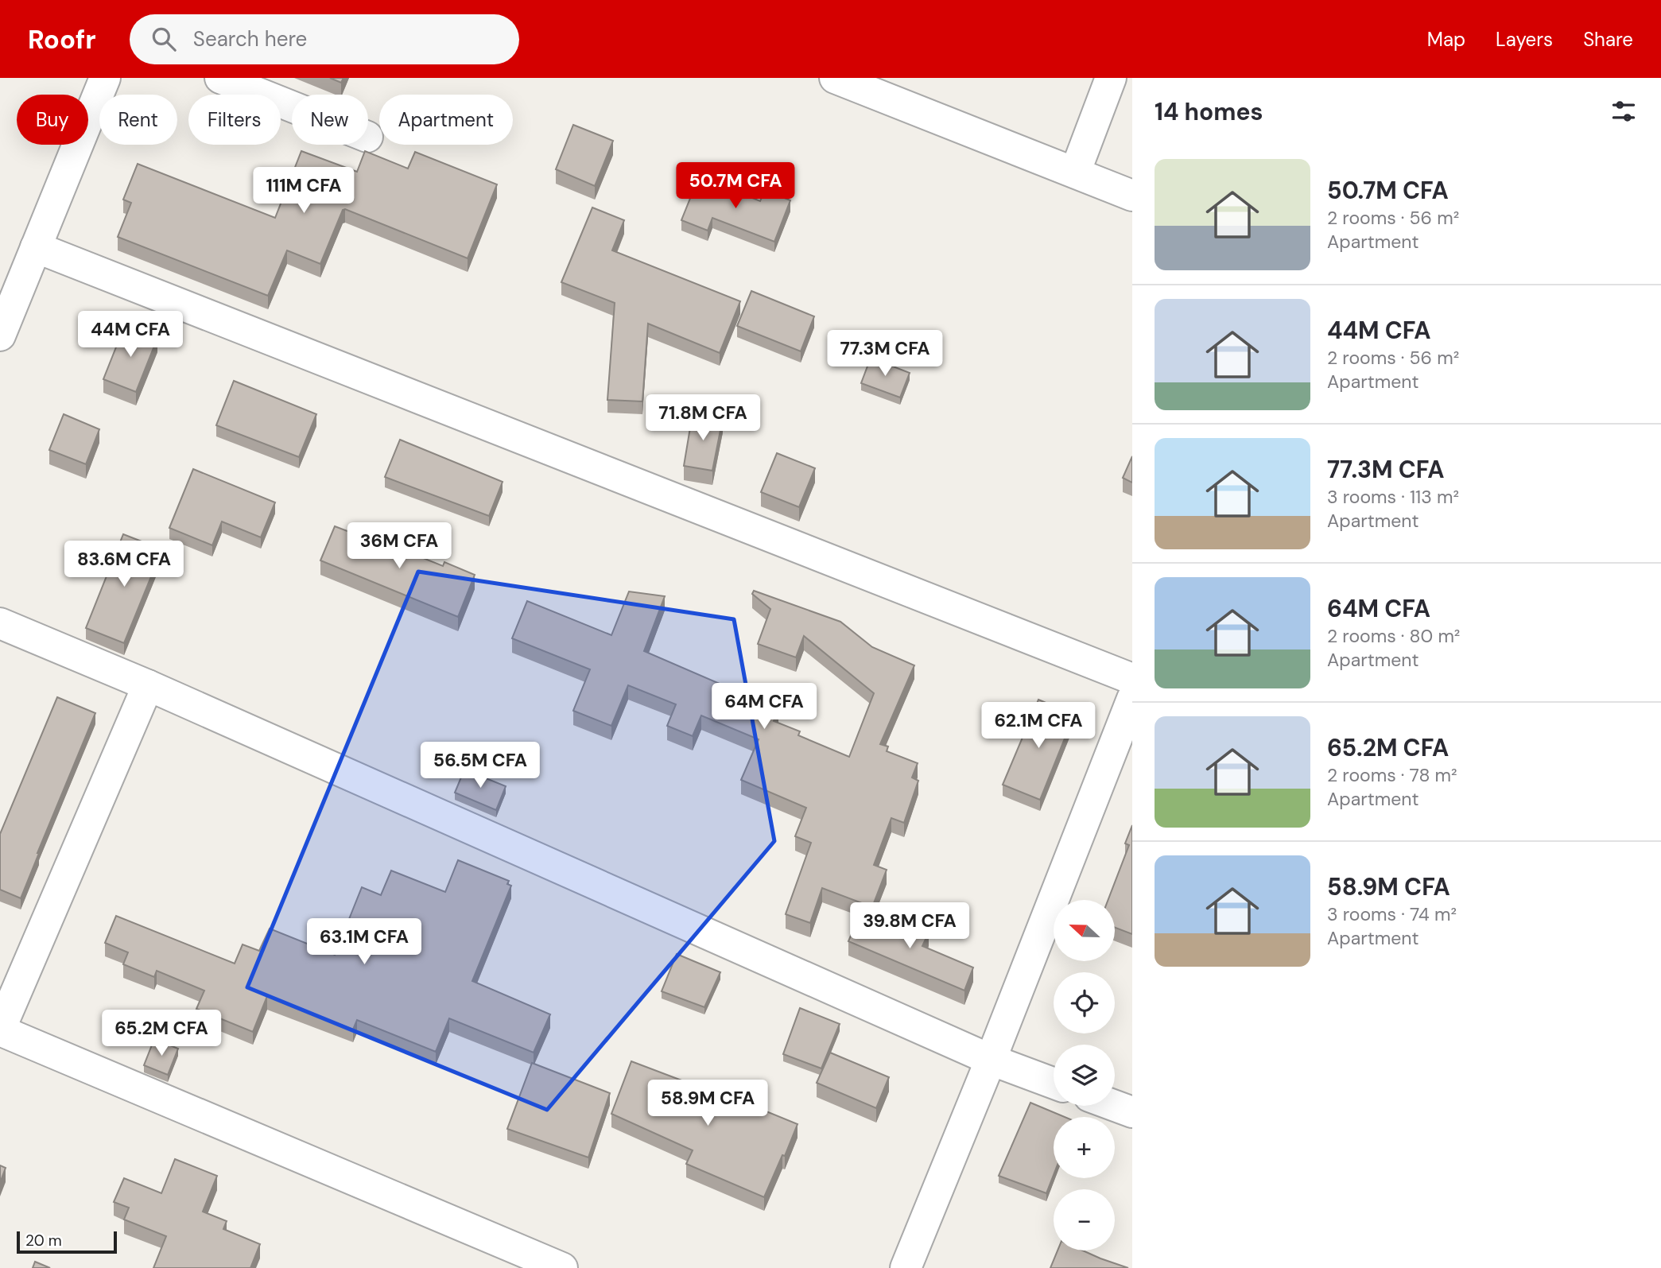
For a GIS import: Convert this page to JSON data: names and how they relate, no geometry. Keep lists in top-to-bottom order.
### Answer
{
  "scale_bar": "20 m",
  "north": "left",
  "page": {
    "header": "Roofr",
    "search": "Search here",
    "nav": ["Map", "Layers", "Share"],
    "heading": "14 homes",
    "chip": [
      "Buy",
      "Rent",
      "Filters",
      "New",
      "Apartment"
    ],
    "list": [
      {
        "name": "50.7M CFA",
        "note": "2 rooms · 56 m² · Apartment"
      },
      {
        "name": "44M CFA",
        "note": "2 rooms · 56 m² · Apartment"
      },
      {
        "name": "77.3M CFA",
        "note": "3 rooms · 113 m² · Apartment"
      },
      {
        "name": "64M CFA",
        "note": "2 rooms · 80 m² · Apartment"
      },
      {
        "name": "65.2M CFA",
        "note": "2 rooms · 78 m² · Apartment"
      },
      {
        "name": "58.9M CFA",
        "note": "3 rooms · 74 m² · Apartment"
      }
    ],
    "price": [
      "50.7M CFA",
      "111M CFA",
      "44M CFA",
      "77.3M CFA",
      "71.8M CFA",
      "36M CFA",
      "83.6M CFA",
      "64M CFA",
      "62.1M CFA",
      "56.5M CFA",
      "39.8M CFA",
      "63.1M CFA",
      "65.2M CFA",
      "58.9M CFA"
    ],
    "map_buttons": ["+", "−"],
    "scale": "20 m"
  }
}
